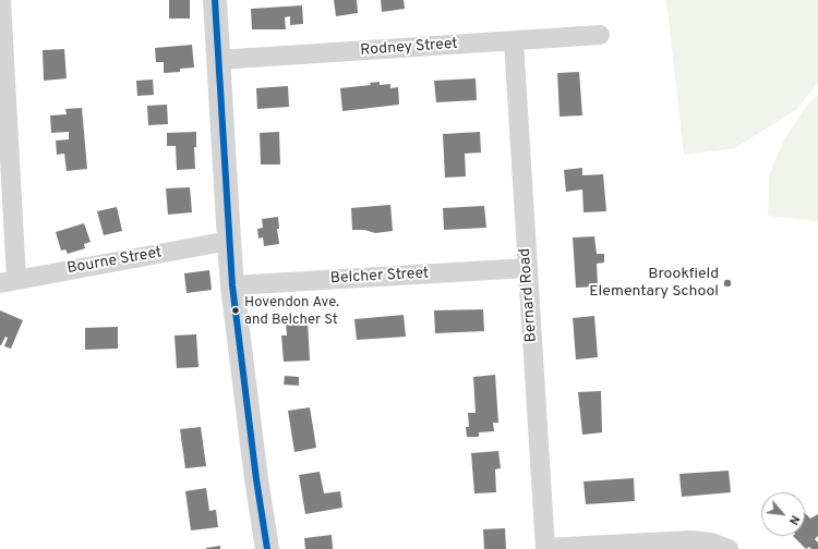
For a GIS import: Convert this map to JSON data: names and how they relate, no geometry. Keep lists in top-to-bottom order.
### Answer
{
  "streets": {
    "street": [
      "Rodney Street",
      "Bourne Street",
      "Belcher Street",
      "Bernard Road"
    ]
  },
  "crossings": [
    ["Rodney Street", "Bernard Road"],
    ["Belcher Street", "Bernard Road"]
  ],
  "places": ["Brookfield Elementary School", "Hovendon Ave. and Belcher St"],
  "north": "bottom right"
}
